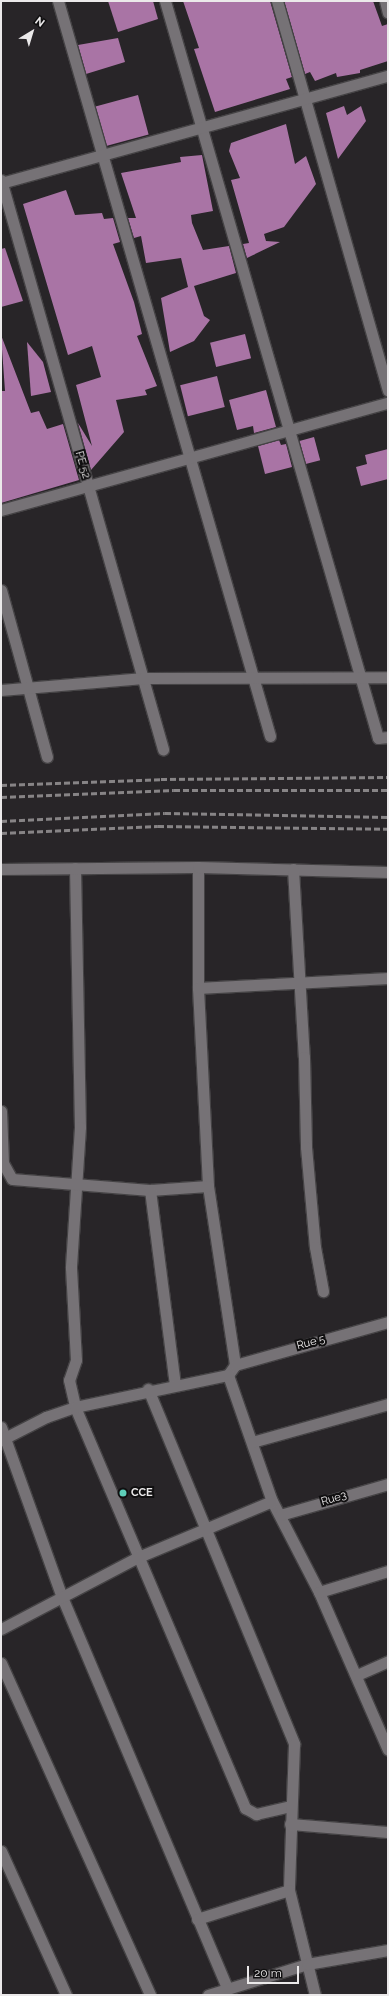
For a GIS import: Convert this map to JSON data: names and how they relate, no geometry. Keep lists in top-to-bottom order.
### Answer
{
  "streets": {
    "street": ["PE 52", "Rue 5", "Rue3"]
  },
  "places": ["CCE"],
  "scale_bar": "20 m",
  "north": "top right"
}
